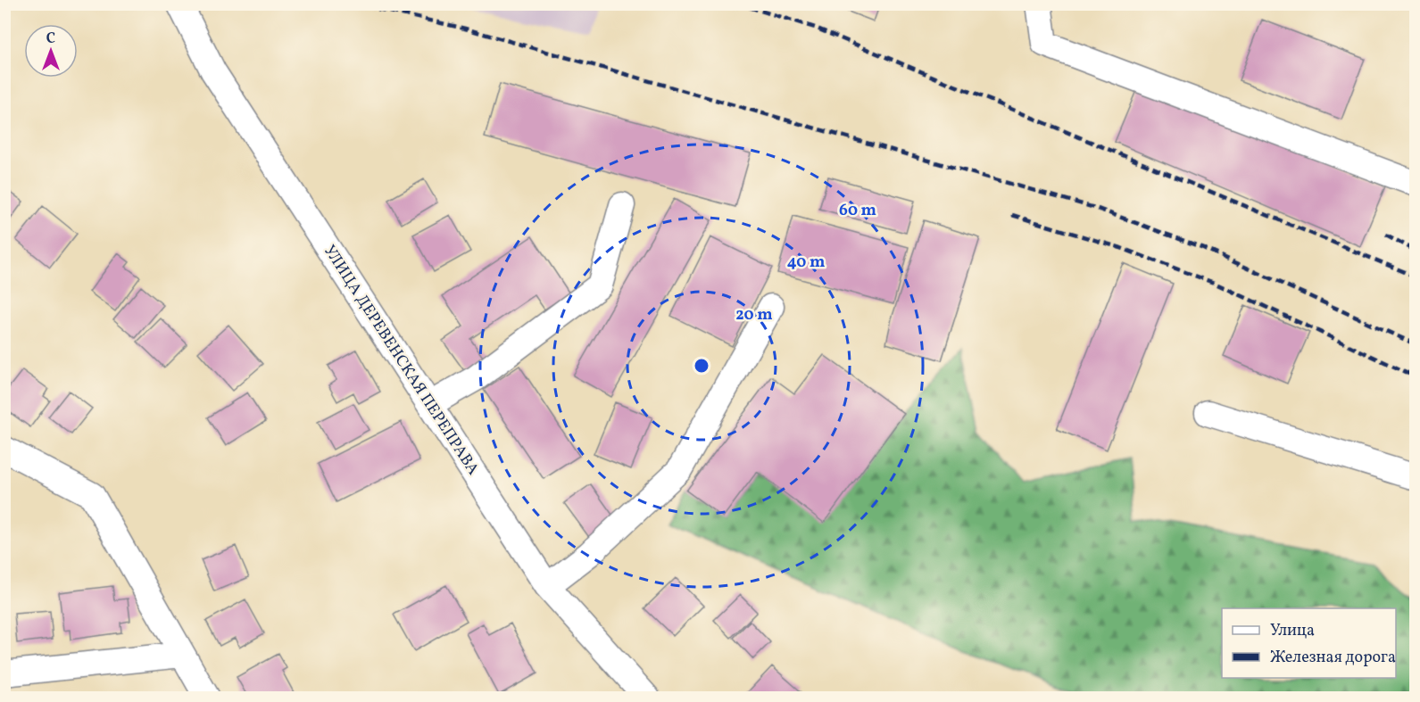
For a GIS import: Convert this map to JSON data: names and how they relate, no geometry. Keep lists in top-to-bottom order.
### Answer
{
  "streets": {
    "street": ["УЛИЦА ДЕРЕВЕНСКАЯ ПЕРЕПРАВА"]
  },
  "legend": ["Улица", "Железная дорога"],
  "north": "top",
  "rings": ["60 m", "40 m", "20 m"]
}
